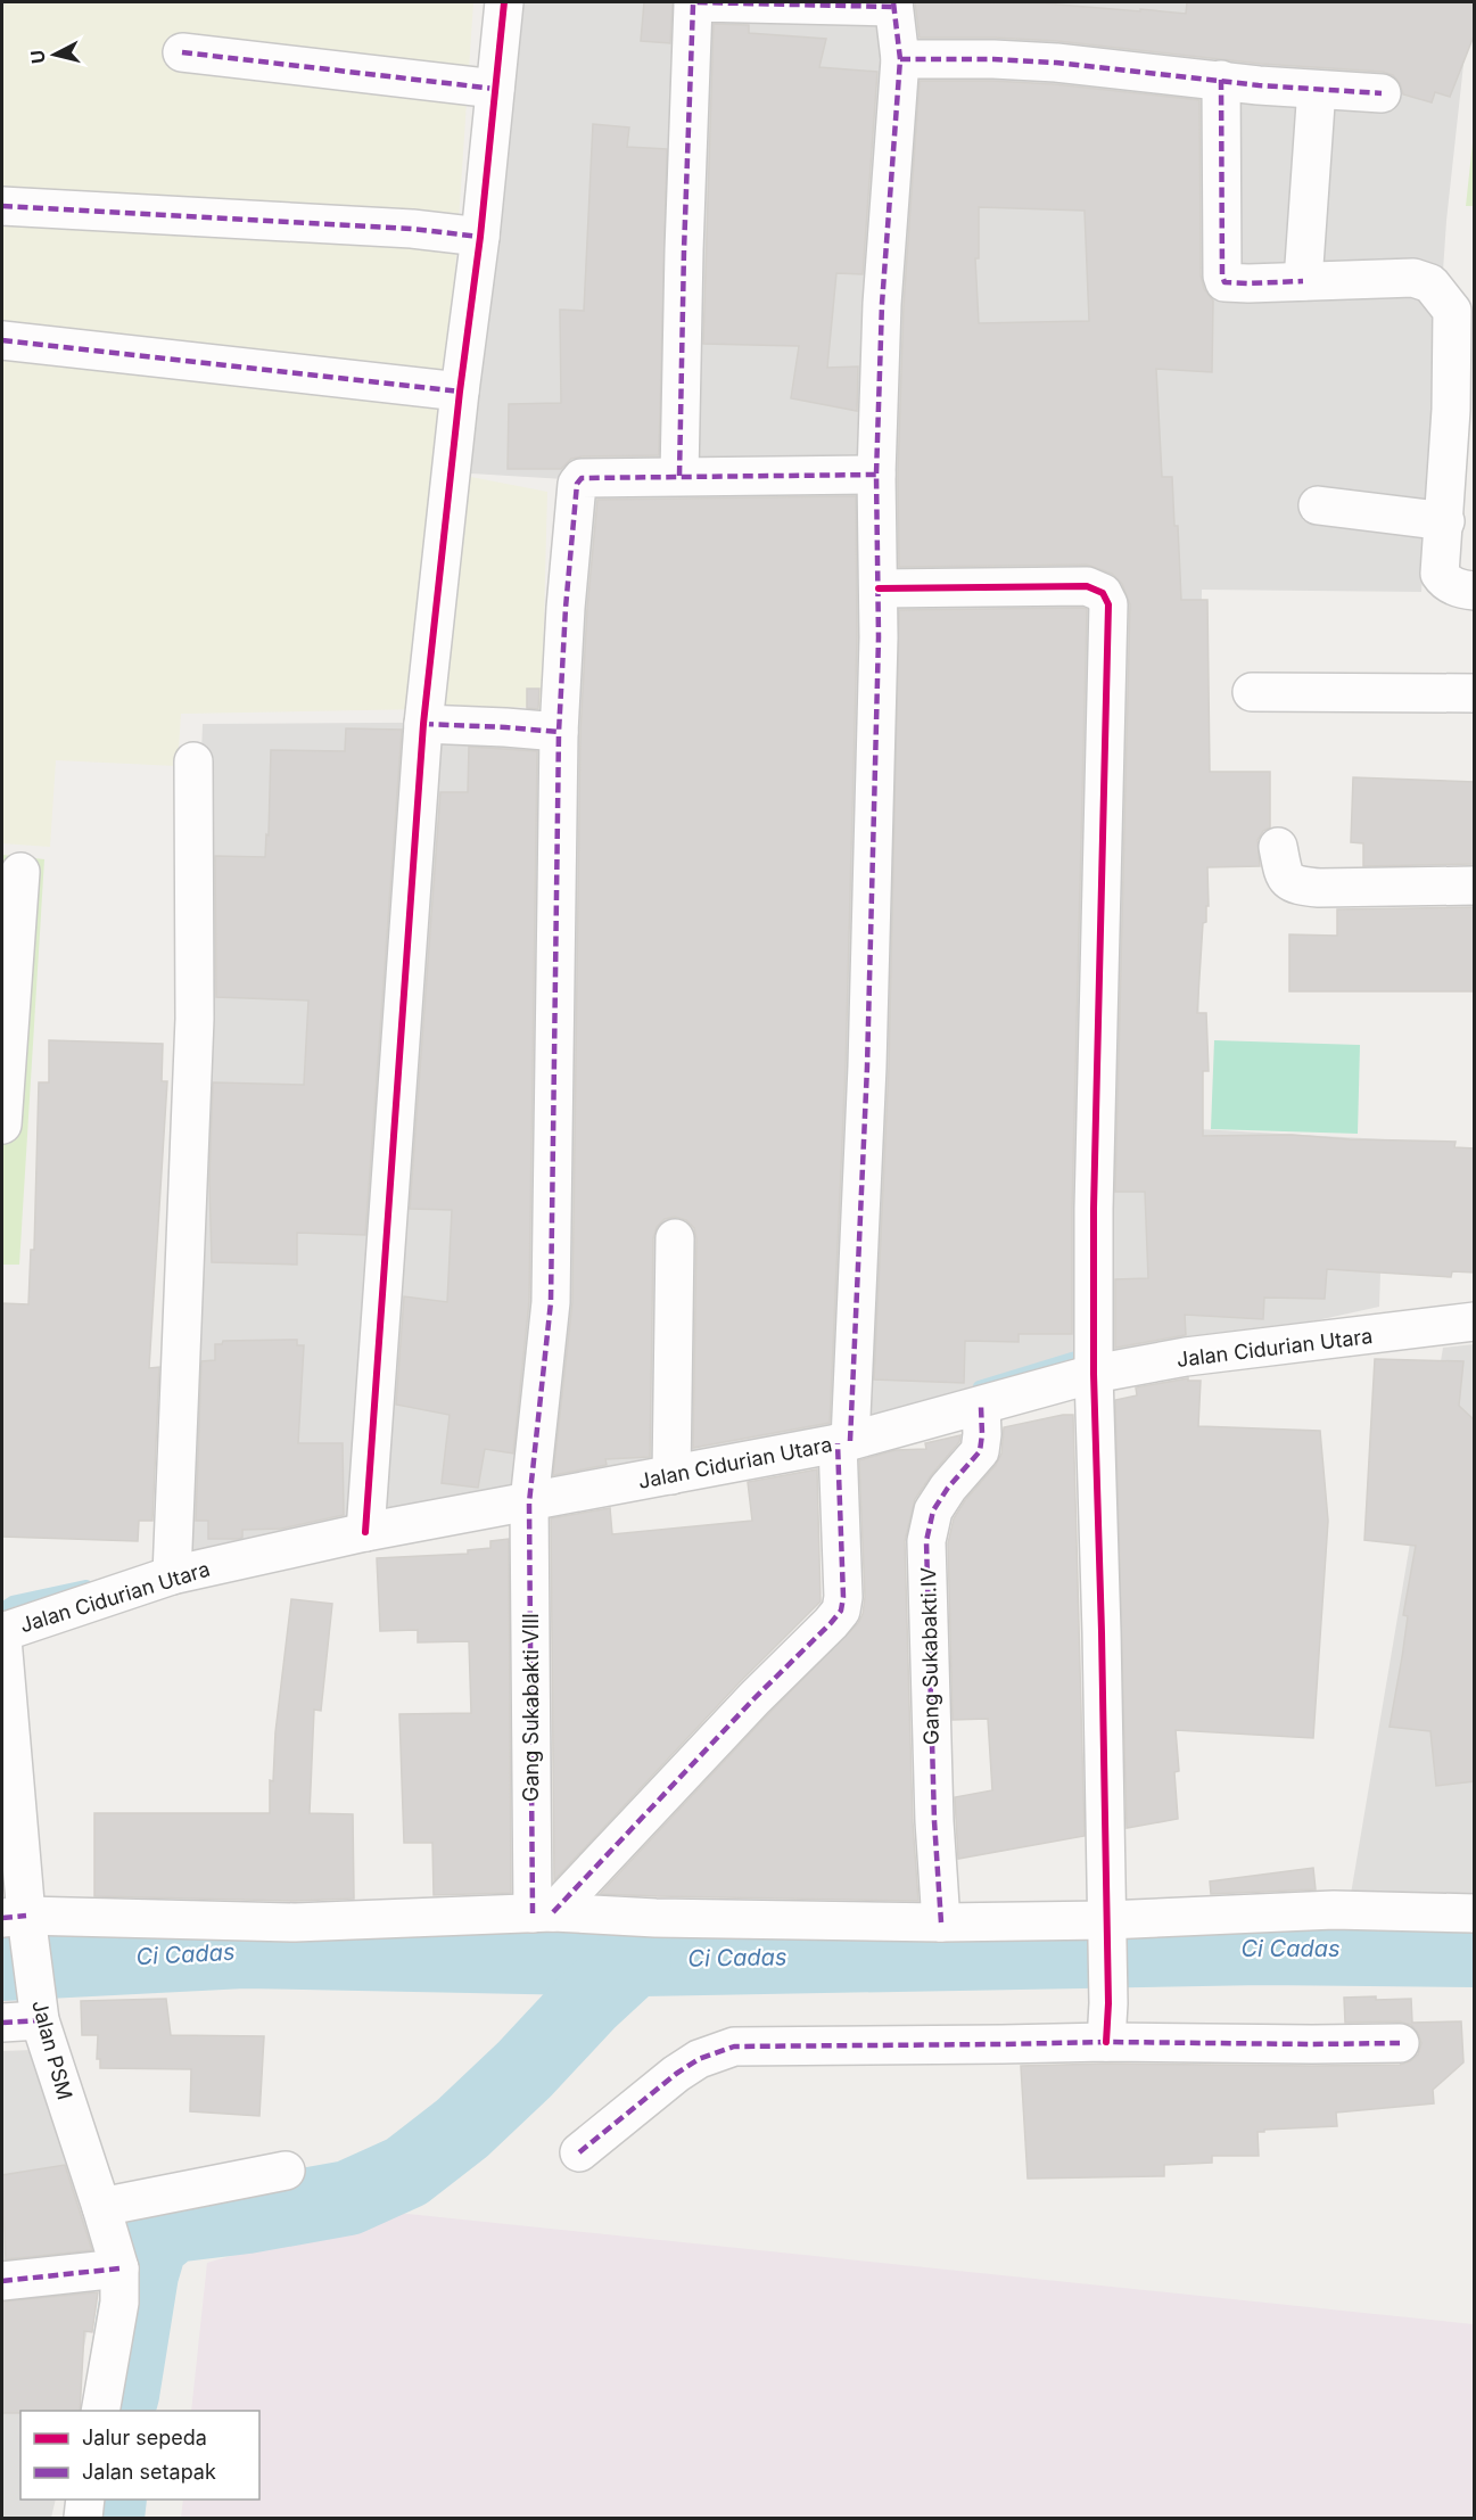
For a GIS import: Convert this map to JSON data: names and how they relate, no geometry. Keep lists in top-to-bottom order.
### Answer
{
  "streets": {
    "street": [
      "Jalan Cidurian Utara",
      "Gang Sukabakti.IV",
      "Gang Sukabakti VIII",
      "Jalan PSM"
    ]
  },
  "crossings": [
    ["Jalan Cidurian Utara", "Gang Sukabakti.IV"],
    ["Jalan Cidurian Utara", "Gang Sukabakti VIII"]
  ],
  "water": ["Ci Cadas"],
  "legend": ["Jalur sepeda", "Jalan setapak"],
  "north": "left"
}
